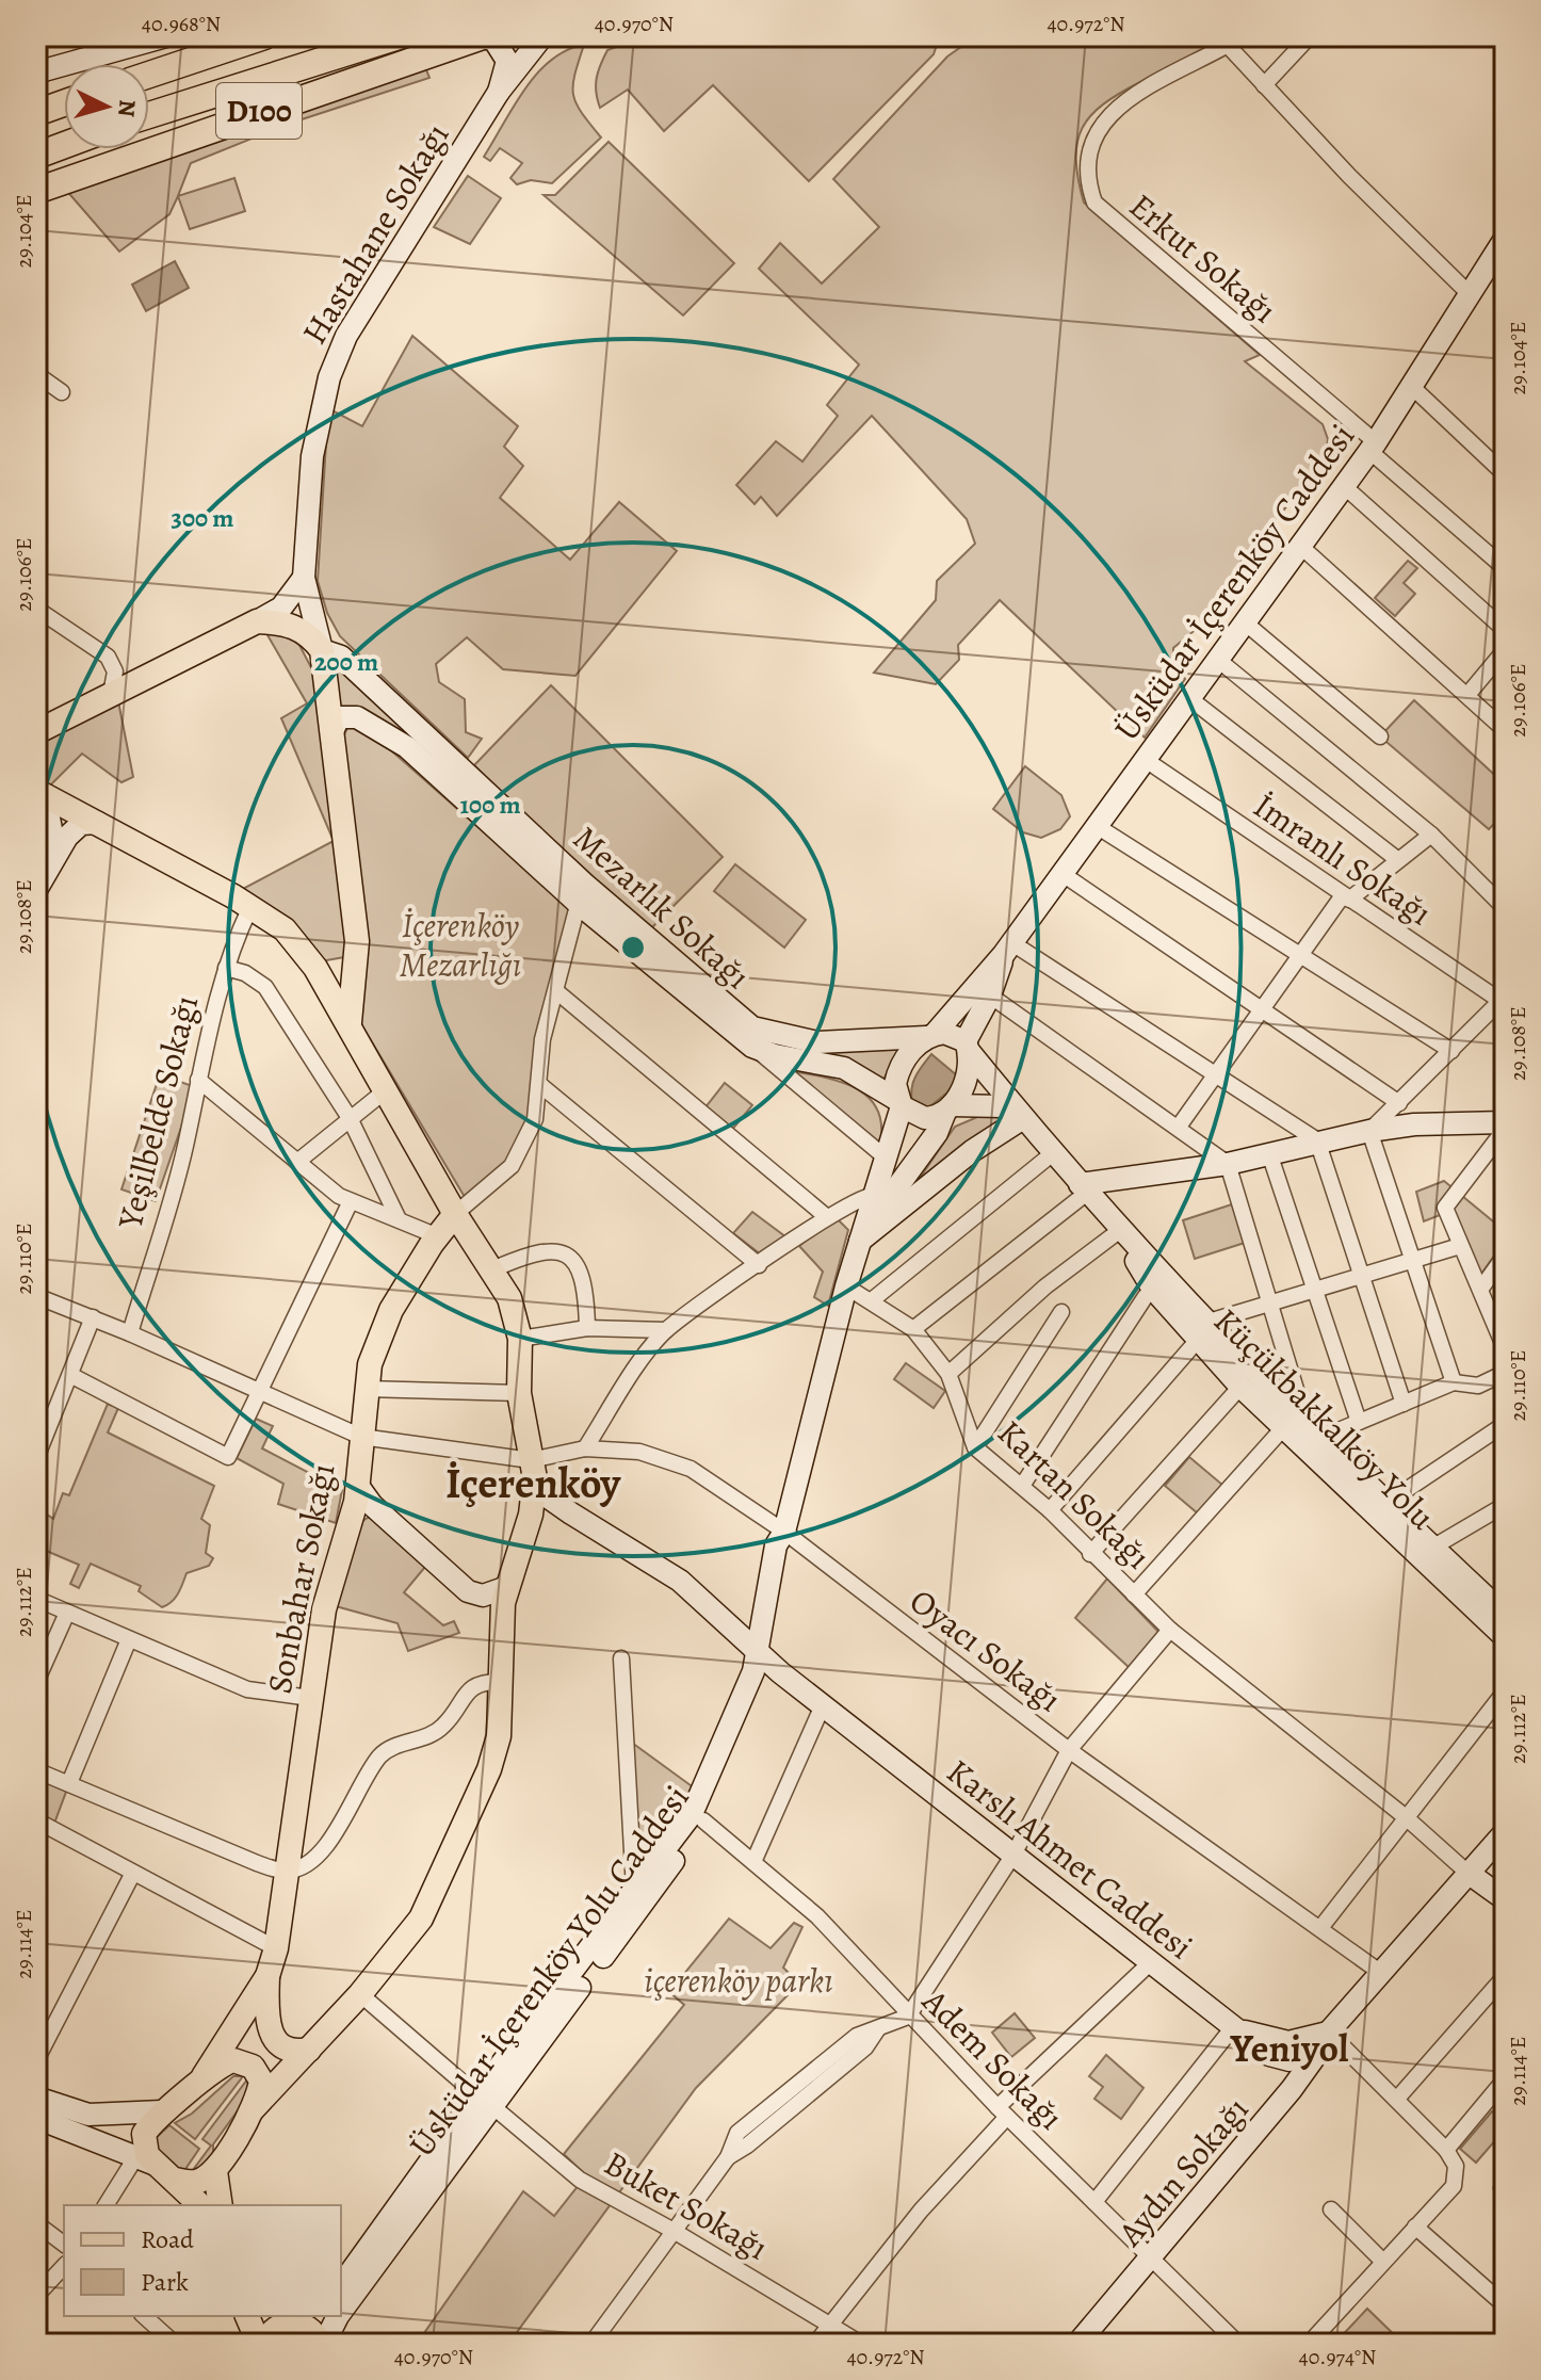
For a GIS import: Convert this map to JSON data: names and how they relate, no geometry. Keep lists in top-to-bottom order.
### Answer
{
  "streets": {
    "highway": ["D100"],
    "main road": [
      "Hastahane Sokağı",
      "Üsküdar İçerenköy Caddesi",
      "Mezarlık Sokağı",
      "Küçükbakkalköy Yolu",
      "Sonbahar Sokağı",
      "Karslı Ahmet Caddesi",
      "Üsküdar İçerenköy Yolu Caddesi",
      "Aydın Sokağı"
    ],
    "street": [
      "Erkut Sokağı",
      "İmranlı Sokağı",
      "Yeşilbelde Sokağı",
      "Kartan Sokağı",
      "Oyacı Sokağı",
      "Adem Sokağı",
      "Buket Sokağı"
    ]
  },
  "crossings": [
    ["D100", "Hastahane Sokağı"],
    ["Hastahane Sokağı", "Mezarlık Sokağı"],
    ["Erkut Sokağı", "Üsküdar İçerenköy Caddesi"],
    ["Üsküdar İçerenköy Caddesi", "İmranlı Sokağı"],
    ["Mezarlık Sokağı", "Küçükbakkalköy Yolu"],
    ["Mezarlık Sokağı", "Üsküdar İçerenköy Yolu Caddesi"],
    ["Küçükbakkalköy Yolu", "Üsküdar İçerenköy Yolu Caddesi"],
    ["Kartan Sokağı", "Karslı Ahmet Caddesi"],
    ["Kartan Sokağı", "Üsküdar İçerenköy Yolu Caddesi"],
    ["Oyacı Sokağı", "Karslı Ahmet Caddesi"],
    ["Oyacı Sokağı", "Üsküdar İçerenköy Yolu Caddesi"],
    ["Karslı Ahmet Caddesi", "Üsküdar İçerenköy Yolu Caddesi"],
    ["Karslı Ahmet Caddesi", "Aydın Sokağı"],
    ["Üsküdar İçerenköy Yolu Caddesi", "Adem Sokağı"],
    ["Üsküdar İçerenköy Yolu Caddesi", "Buket Sokağı"],
    ["Adem Sokağı", "Aydın Sokağı"]
  ],
  "districts": ["İçerenköy", "Yeniyol"],
  "parks": ["İçerenköy Mezarlığı", "içerenköy parkı"],
  "legend": ["Road", "Park"],
  "north": "right",
  "coordinates": [
    "40.968°N",
    "40.970°N",
    "40.972°N",
    "29.104°E",
    "29.106°E",
    "29.108°E",
    "29.110°E",
    "29.112°E",
    "29.114°E",
    "40.974°N"
  ],
  "rings": ["300 m", "200 m", "100 m"]
}
